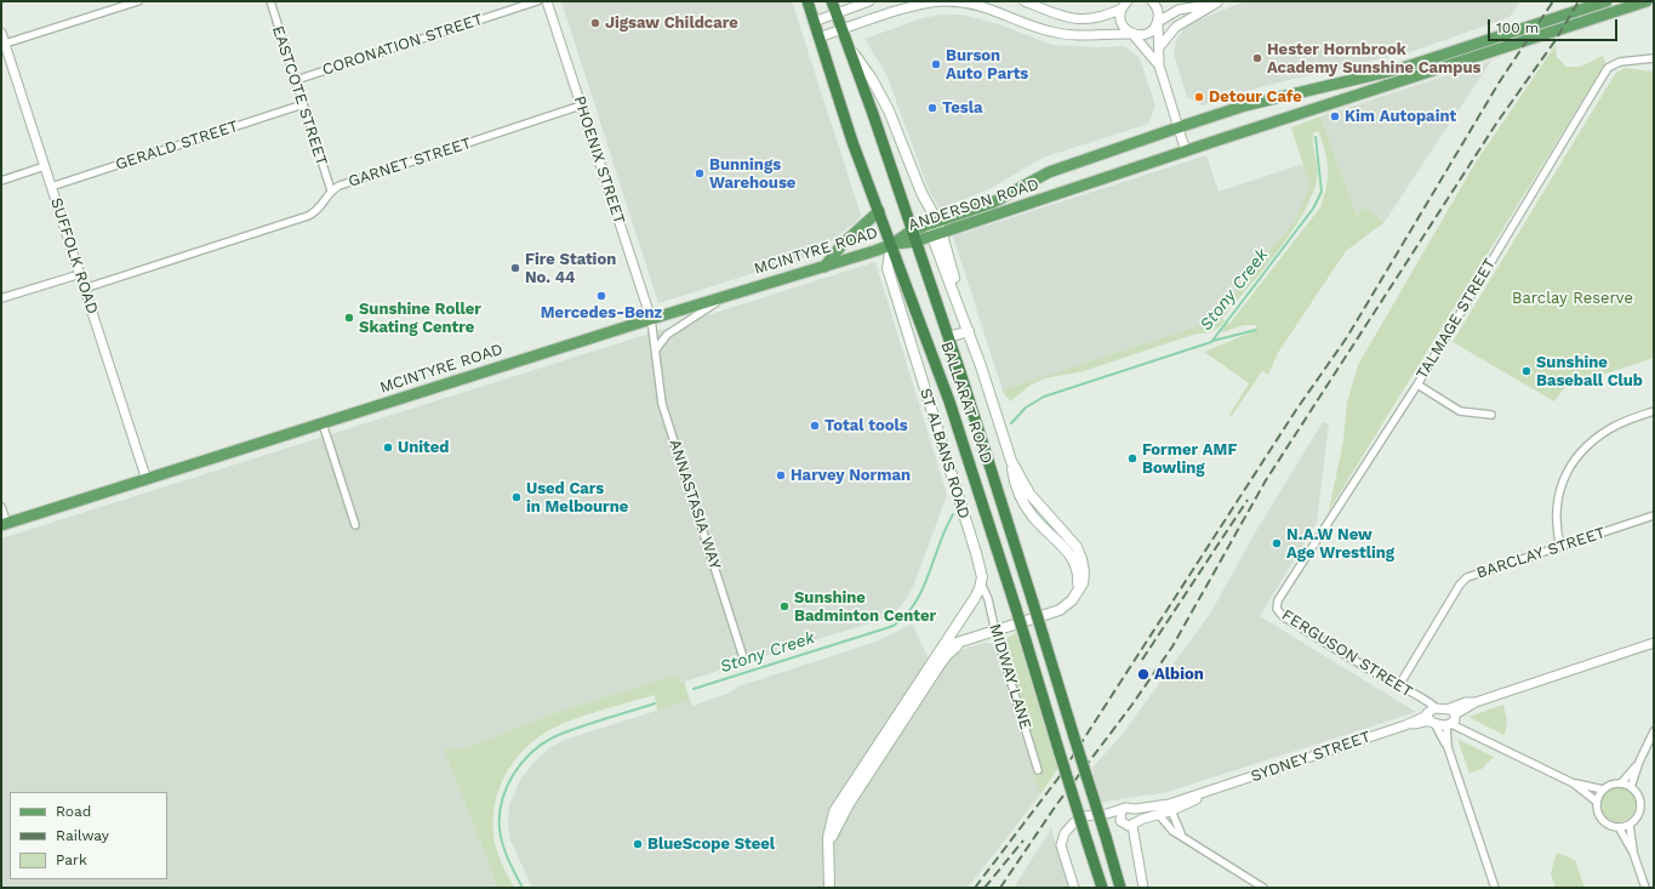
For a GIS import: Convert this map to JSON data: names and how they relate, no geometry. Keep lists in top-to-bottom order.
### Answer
{
  "streets": {
    "highway": ["BALLARAT ROAD"],
    "main road": ["ANDERSON ROAD", "MCINTYRE ROAD", "ST ALBANS ROAD"],
    "street": [
      "CORONATION STREET",
      "EASTCOTE STREET",
      "GERALD STREET",
      "PHOENIX STREET",
      "GARNET STREET",
      "SUFFOLK ROAD",
      "TALMAGE STREET",
      "ANNASTASIA WAY",
      "BARCLAY STREET",
      "FERGUSON STREET",
      "MIDWAY LANE",
      "SYDNEY STREET"
    ]
  },
  "crossings": [
    ["CORONATION STREET", "EASTCOTE STREET"],
    ["EASTCOTE STREET", "GERALD STREET"],
    ["EASTCOTE STREET", "GARNET STREET"],
    ["GERALD STREET", "SUFFOLK ROAD"],
    ["PHOENIX STREET", "GARNET STREET"],
    ["PHOENIX STREET", "MCINTYRE ROAD"],
    ["PHOENIX STREET", "ANNASTASIA WAY"],
    ["GARNET STREET", "SUFFOLK ROAD"],
    ["ANDERSON ROAD", "MCINTYRE ROAD"],
    ["ANDERSON ROAD", "BALLARAT ROAD"],
    ["ANDERSON ROAD", "ST ALBANS ROAD"],
    ["MCINTYRE ROAD", "SUFFOLK ROAD"],
    ["MCINTYRE ROAD", "BALLARAT ROAD"],
    ["MCINTYRE ROAD", "ST ALBANS ROAD"],
    ["MCINTYRE ROAD", "ANNASTASIA WAY"],
    ["TALMAGE STREET", "FERGUSON STREET"],
    ["BALLARAT ROAD", "ST ALBANS ROAD"],
    ["ST ALBANS ROAD", "MIDWAY LANE"],
    ["BARCLAY STREET", "FERGUSON STREET"],
    ["FERGUSON STREET", "SYDNEY STREET"]
  ],
  "water": ["Stony Creek"],
  "parks": ["Barclay Reserve"],
  "places": [
    "Jigsaw Childcare",
    "Hester Hornbrook Academy Sunshine Campus",
    "Burson Auto Parts",
    "Detour Cafe",
    "Tesla",
    "Kim Autopaint",
    "Bunnings Warehouse",
    "Fire Station No. 44",
    "Mercedes-Benz",
    "Sunshine Roller Skating Centre",
    "Sunshine Baseball Club",
    "Total tools",
    "United",
    "Former AMF Bowling",
    "Harvey Norman",
    "Used Cars in Melbourne",
    "N.A.W New Age Wrestling",
    "Sunshine Badminton Center",
    "Albion",
    "BlueScope Steel"
  ],
  "legend": ["Road", "Railway", "Park"],
  "scale_bar": "100 m"
}
